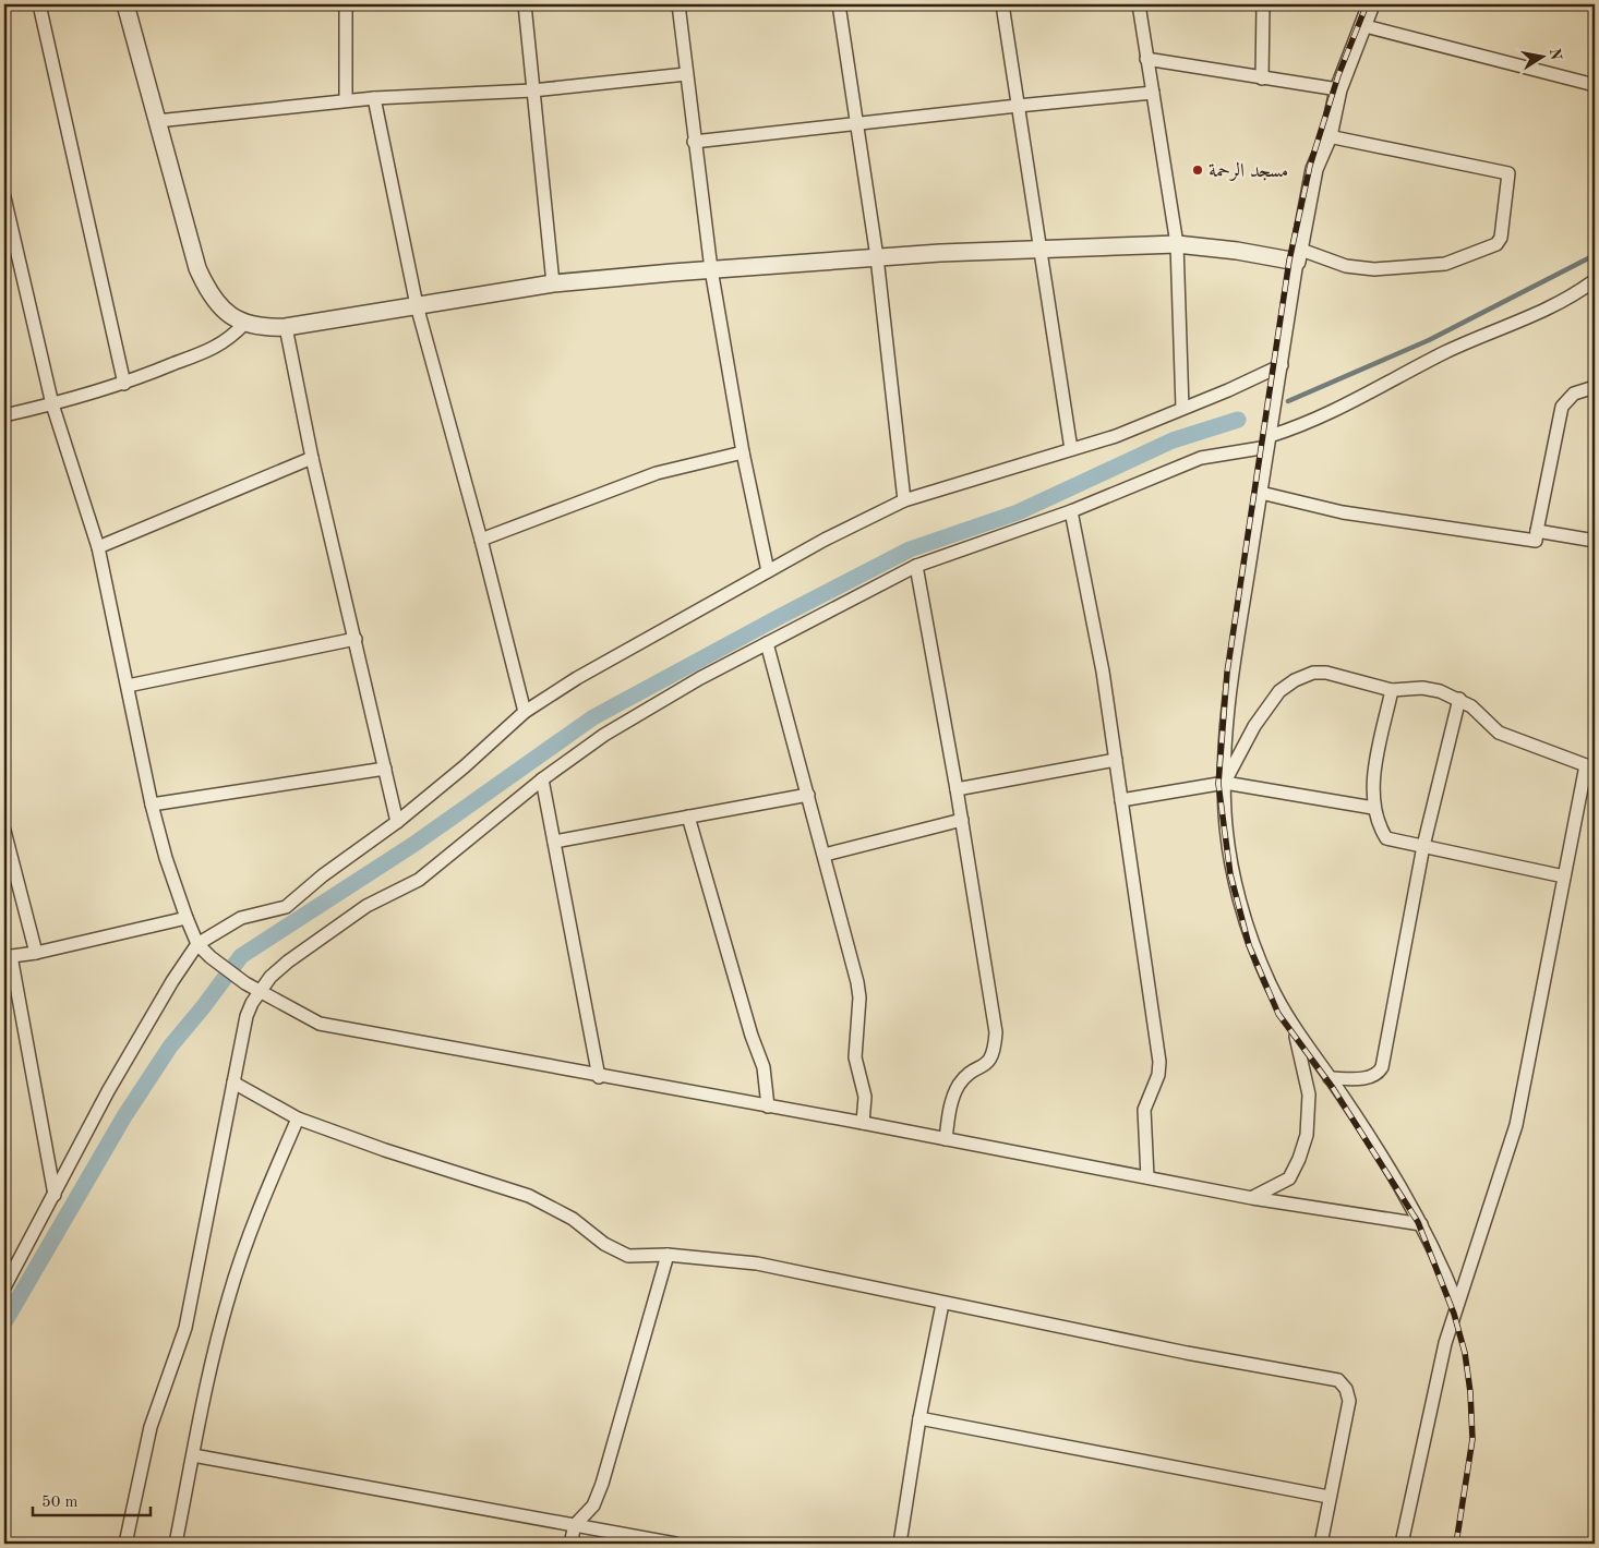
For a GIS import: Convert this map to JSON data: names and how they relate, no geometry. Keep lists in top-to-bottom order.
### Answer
{
  "places": ["مسجد الرحمة"],
  "scale_bar": "50 m",
  "north": "right"
}
